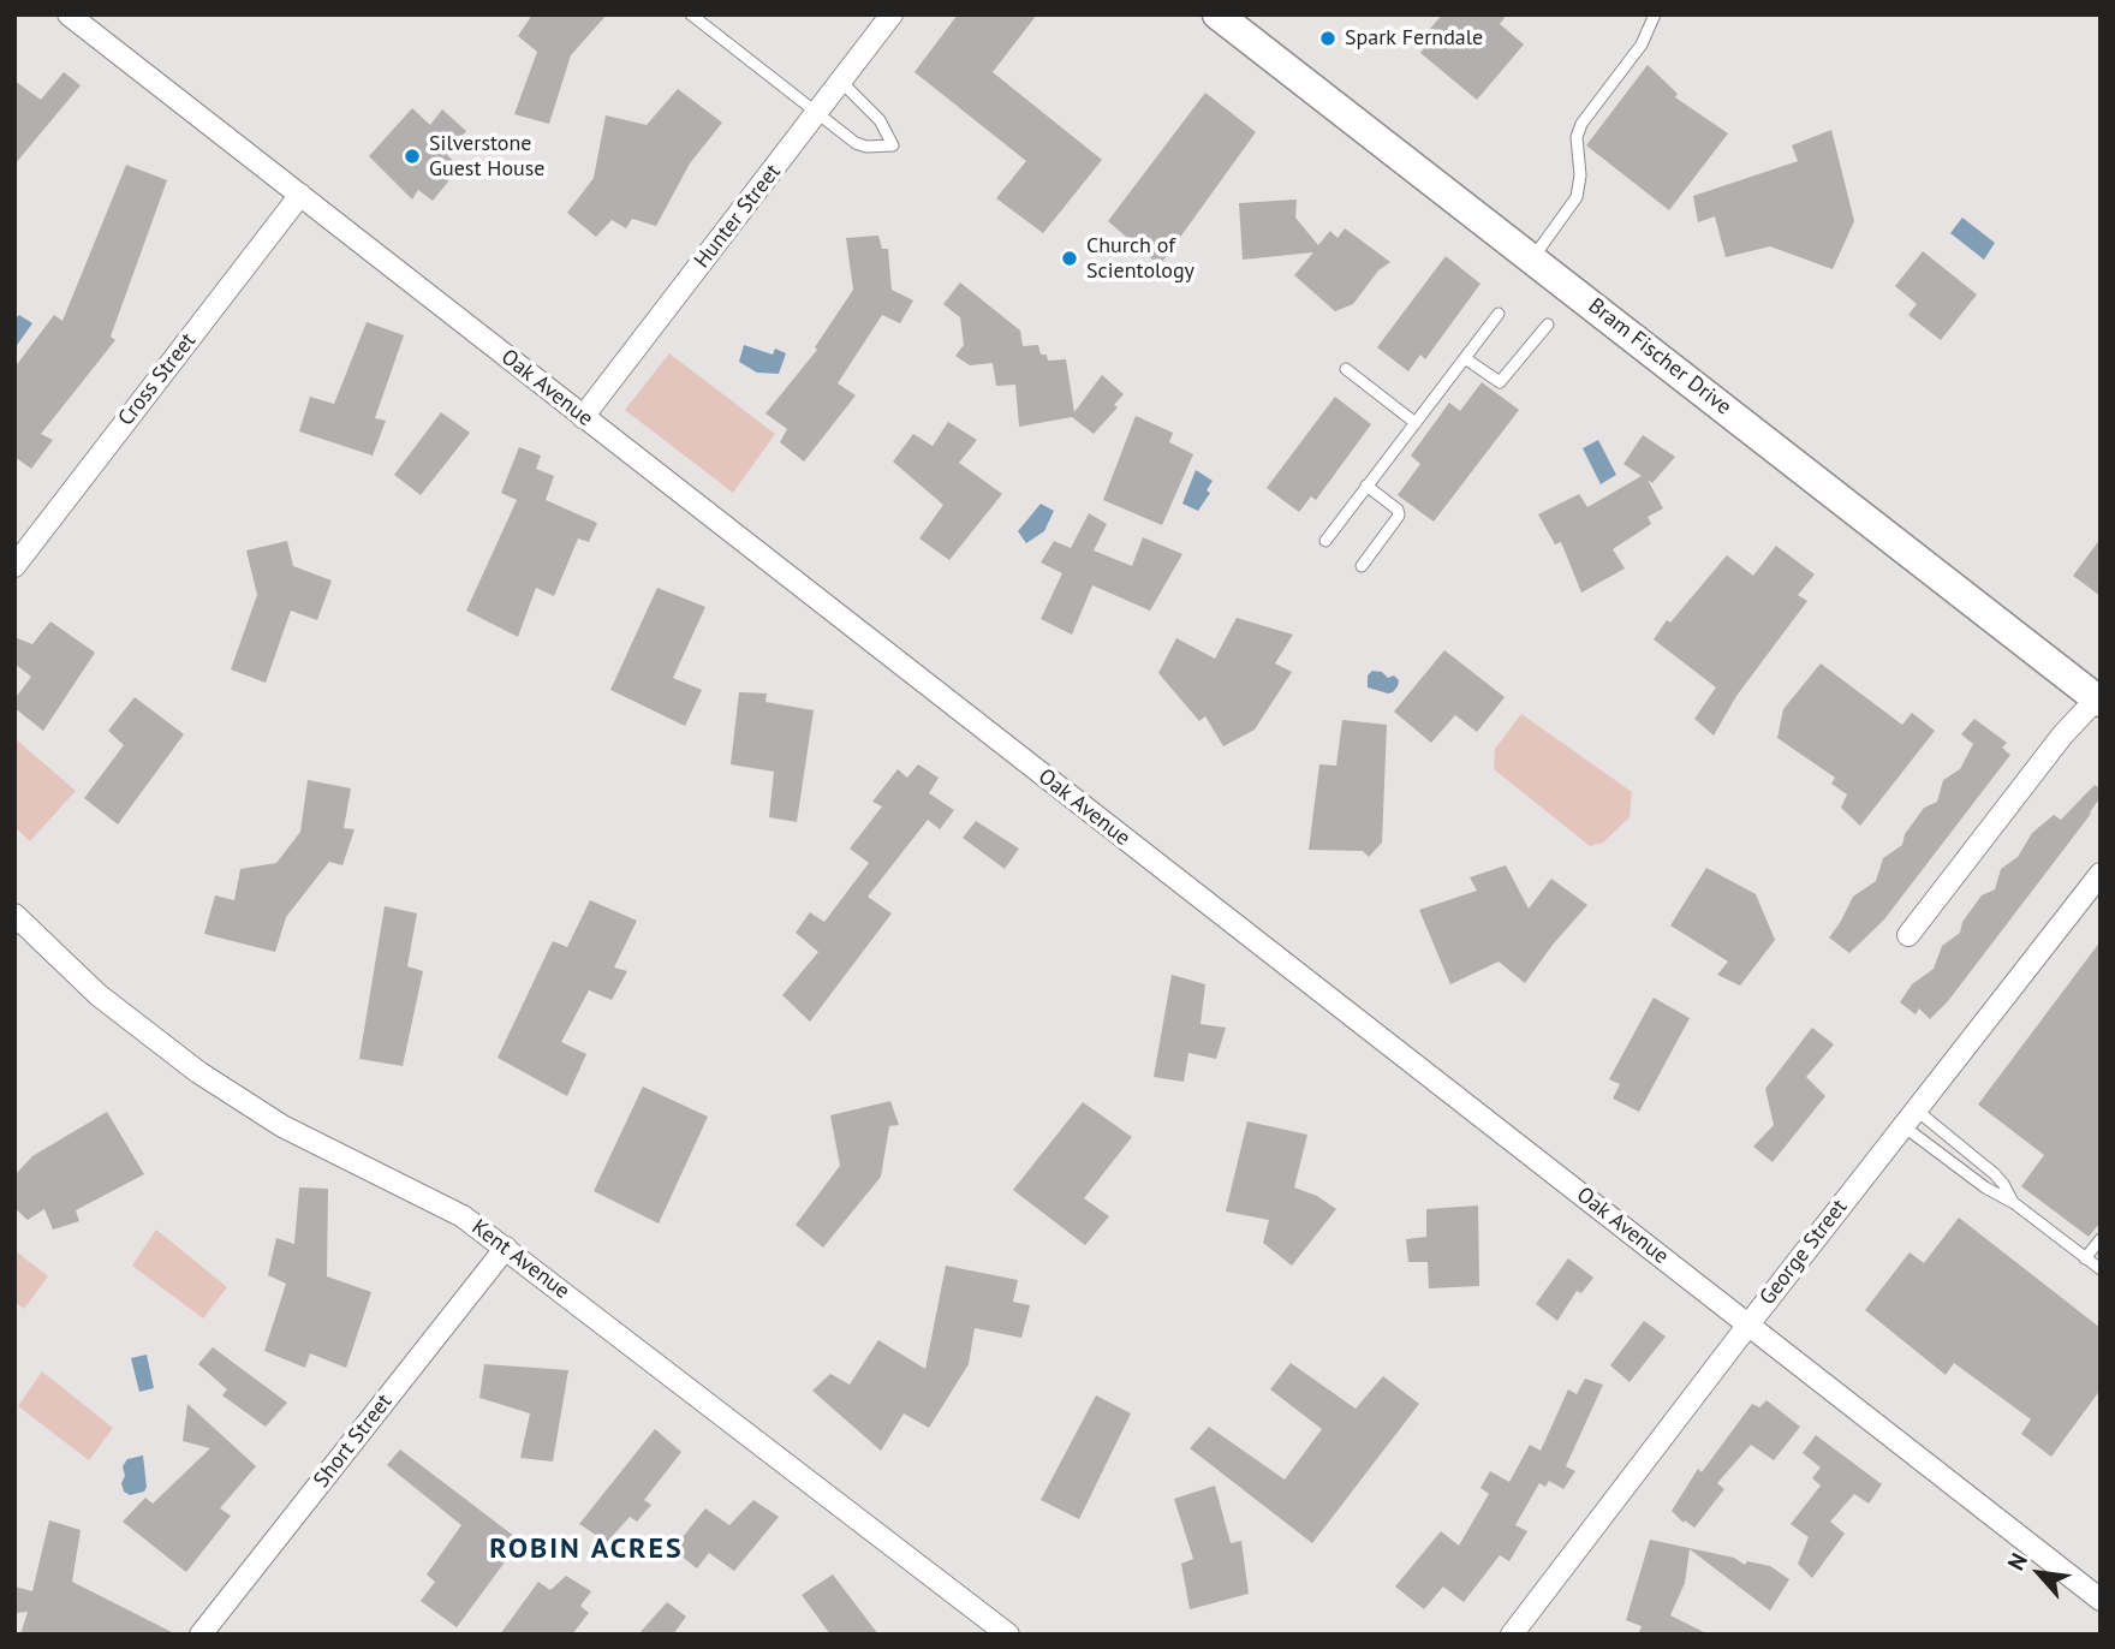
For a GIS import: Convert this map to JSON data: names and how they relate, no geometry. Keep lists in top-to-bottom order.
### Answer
{
  "streets": {
    "main road": ["Bram Fischer Drive"],
    "street": [
      "Hunter Street",
      "Cross Street",
      "Oak Avenue",
      "George Street",
      "Kent Avenue",
      "Short Street"
    ]
  },
  "crossings": [
    ["Hunter Street", "Oak Avenue"],
    ["Cross Street", "Oak Avenue"],
    ["Oak Avenue", "George Street"],
    ["Kent Avenue", "Short Street"]
  ],
  "districts": ["ROBIN ACRES"],
  "places": ["Spark Ferndale", "Silverstone Guest House", "Church of Scientology"],
  "north": "top left"
}
